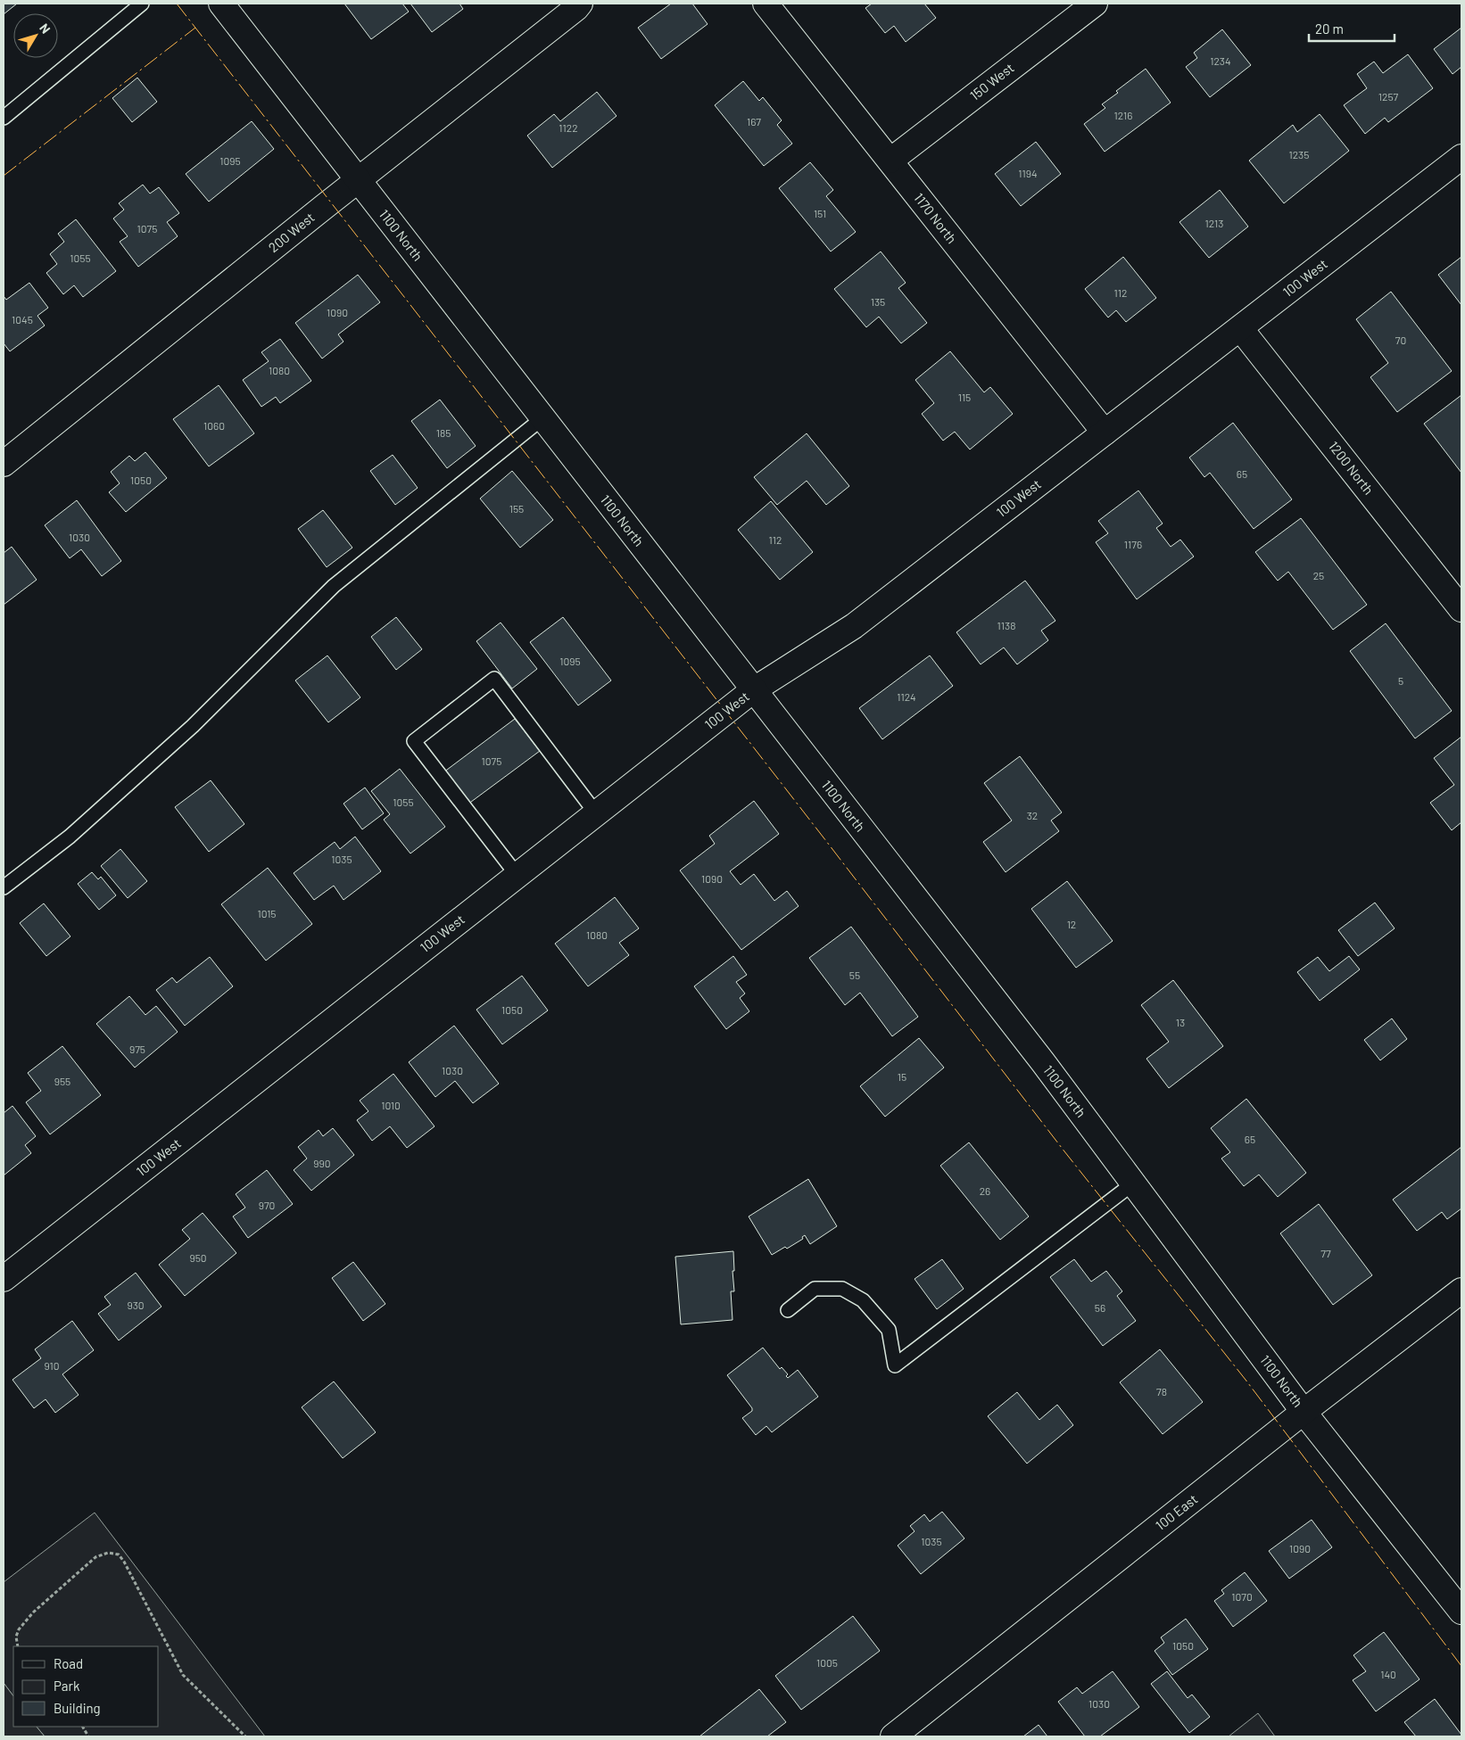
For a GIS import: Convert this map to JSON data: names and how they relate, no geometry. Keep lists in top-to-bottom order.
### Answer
{
  "streets": {
    "street": [
      "150 West",
      "1170 North",
      "200 West",
      "1100 North",
      "100 West",
      "1200 North",
      "100 East"
    ]
  },
  "crossings": [
    ["150 West", "1170 North"],
    ["1170 North", "100 West"],
    ["200 West", "1100 North"],
    ["1100 North", "100 West"],
    ["1100 North", "100 East"],
    ["100 West", "1200 North"]
  ],
  "house_numbers": [
    "1234",
    "1257",
    "1216",
    "167",
    "1122",
    "1235",
    "1095",
    "1194",
    "151",
    "1213",
    "1075",
    "1055",
    "112",
    "135",
    "1090",
    "1045",
    "70",
    "1080",
    "115",
    "1060",
    "185",
    "65",
    "1050",
    "155",
    "1030",
    "112",
    "1176",
    "25",
    "1138",
    "1095",
    "5",
    "1124",
    "1075",
    "1055",
    "32",
    "1035",
    "1090",
    "1015",
    "12",
    "1080",
    "55",
    "1050",
    "13",
    "975",
    "1030",
    "15",
    "955",
    "1010",
    "65",
    "990",
    "26",
    "970",
    "77",
    "950",
    "930",
    "56",
    "910",
    "78",
    "1035",
    "1090",
    "1070",
    "1050",
    "1005",
    "140",
    "1030"
  ],
  "legend": ["Road", "Park", "Building"],
  "scale_bar": "20 m",
  "north": "top right"
}
